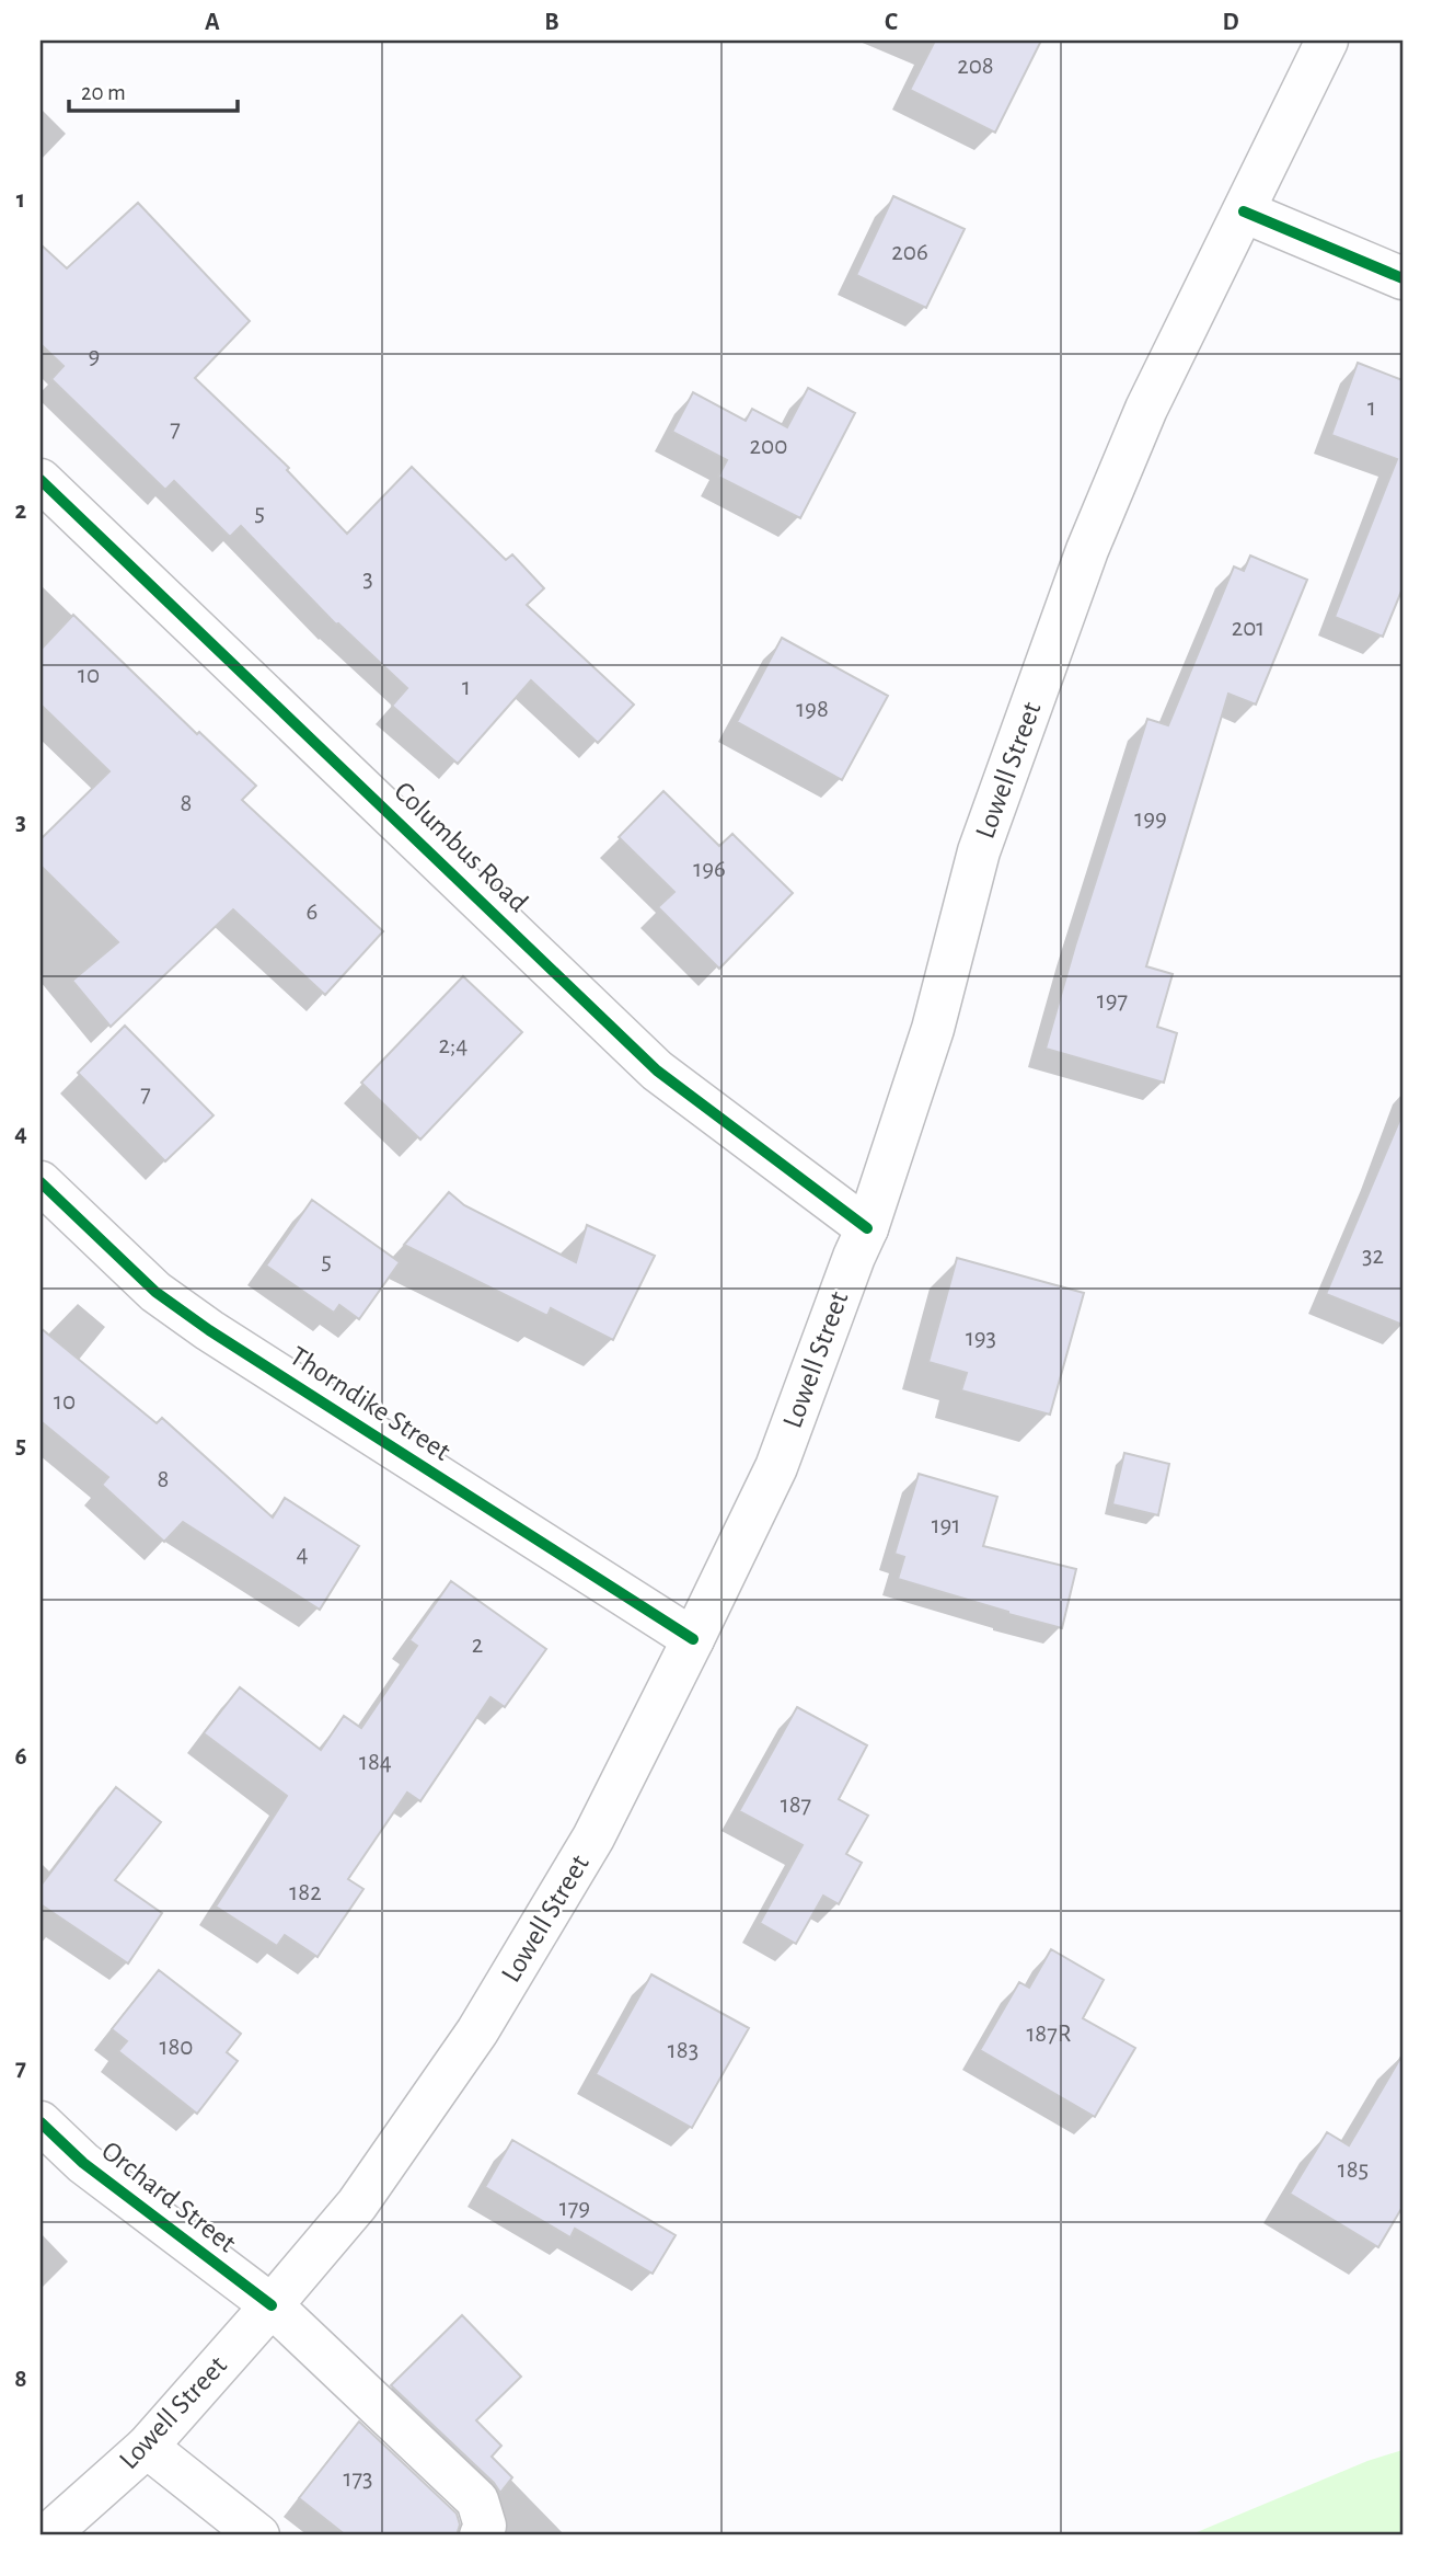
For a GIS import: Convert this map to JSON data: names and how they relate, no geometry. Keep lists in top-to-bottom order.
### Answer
{
  "streets": {
    "main road": [
      "Lowell Street",
      "Columbus Road",
      "Thorndike Street",
      "Orchard Street"
    ]
  },
  "crossings": [
    ["Lowell Street", "Columbus Road"],
    ["Lowell Street", "Thorndike Street"],
    ["Lowell Street", "Orchard Street"]
  ],
  "house_numbers": [
    "208",
    "206",
    "9",
    "1",
    "7",
    "200",
    "5",
    "3",
    "201",
    "10",
    "1",
    "198",
    "8",
    "199",
    "196",
    "6",
    "197",
    "2;4",
    "7",
    "32",
    "5",
    "193",
    "10",
    "8",
    "191",
    "4",
    "2",
    "184",
    "187",
    "182",
    "187R",
    "180",
    "183",
    "185",
    "179",
    "173"
  ],
  "scale_bar": "20 m",
  "grid": {
    "columns": [
      "A",
      "B",
      "C",
      "D"
    ],
    "rows": [
      "1",
      "2",
      "3",
      "4",
      "5",
      "6",
      "7",
      "8"
    ]
  }
}
